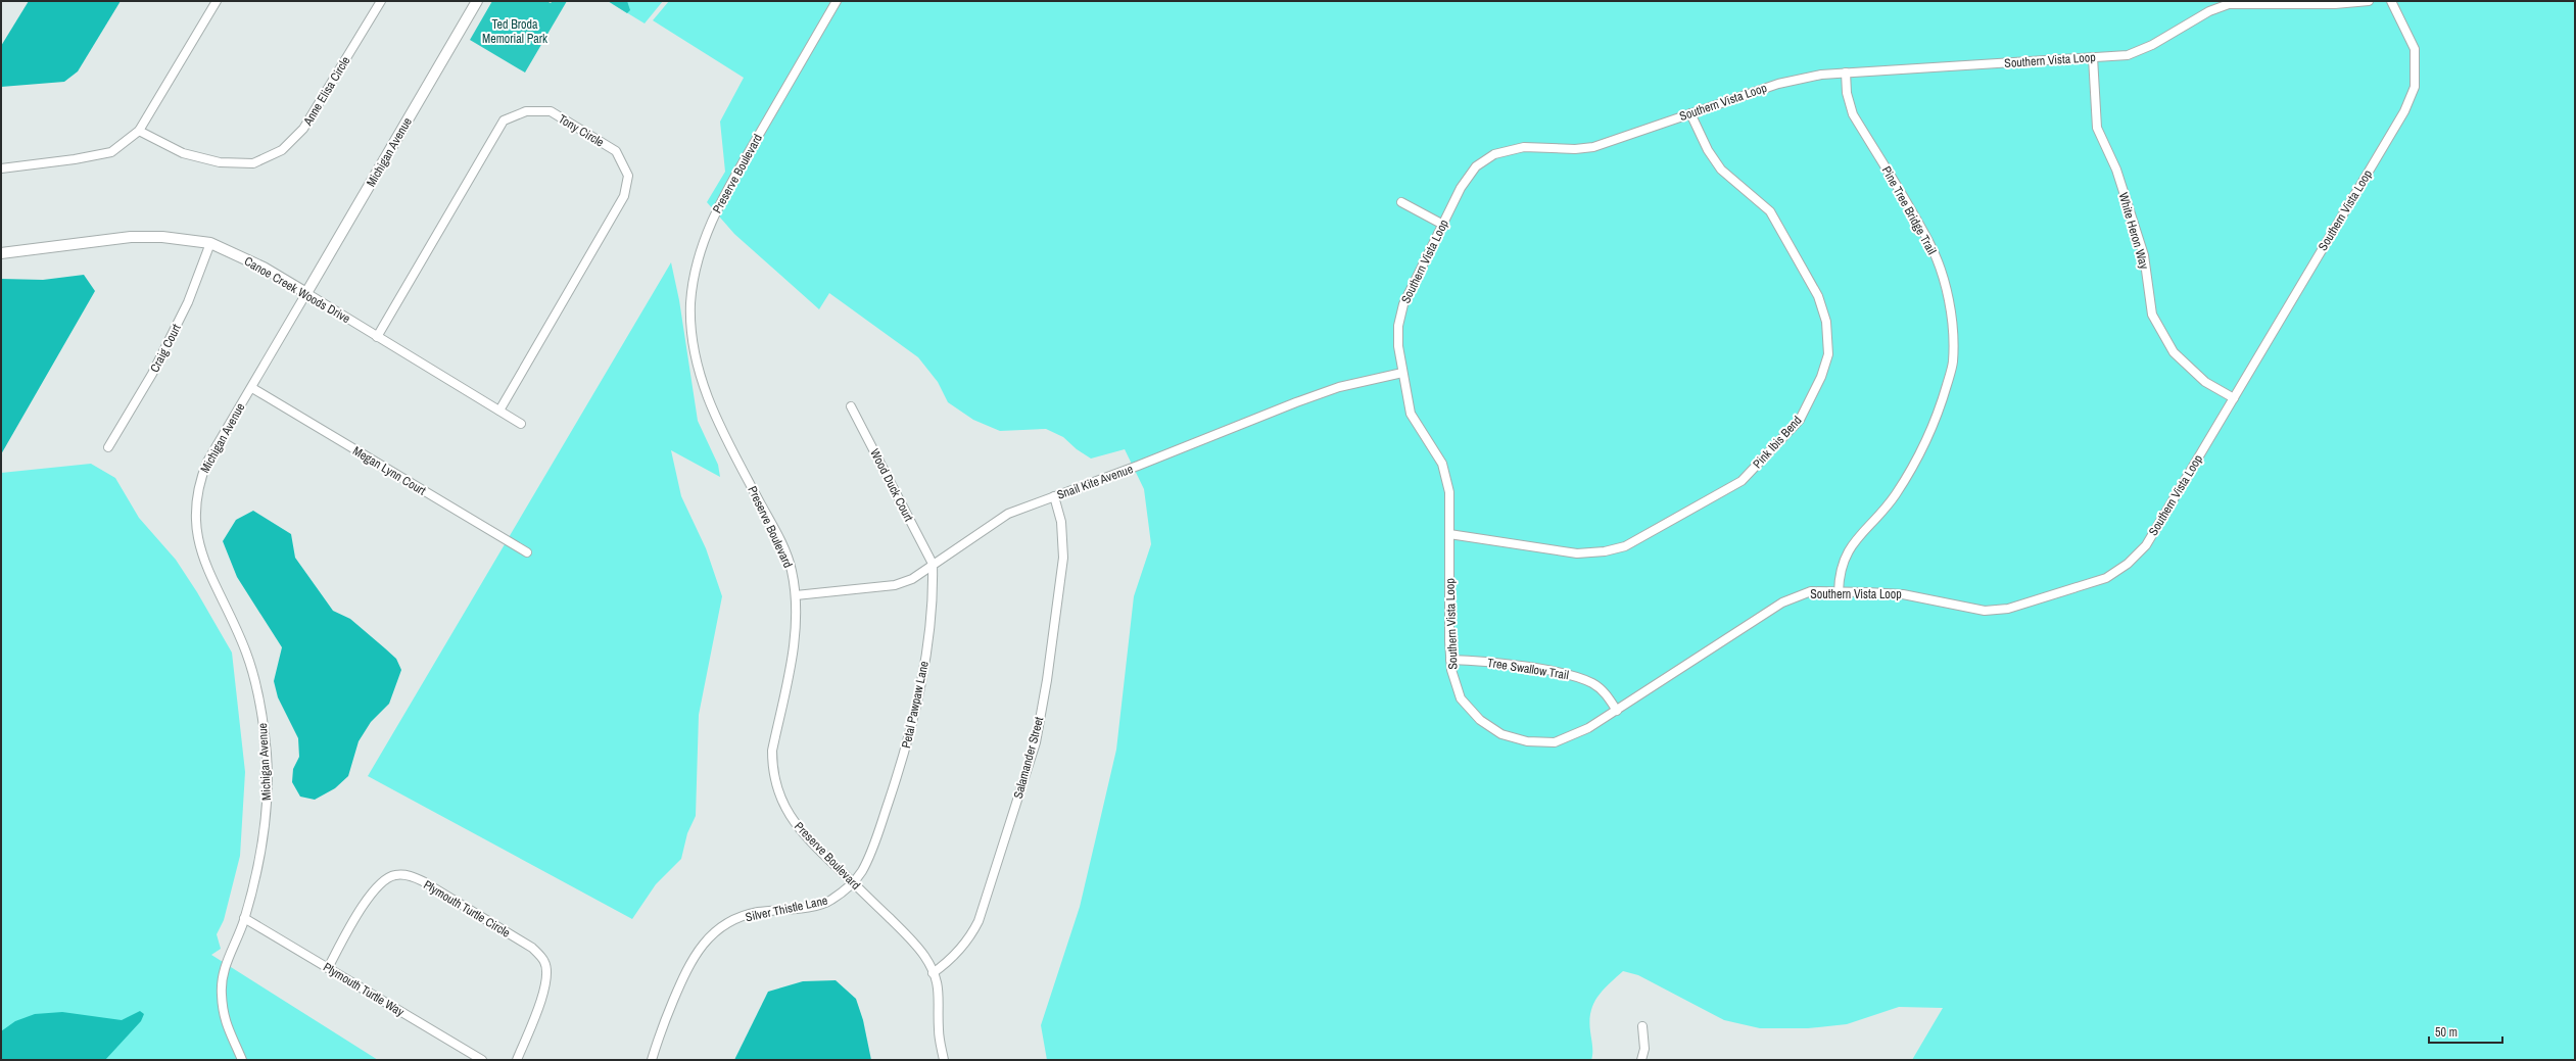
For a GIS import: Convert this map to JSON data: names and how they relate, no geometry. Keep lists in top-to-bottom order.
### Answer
{
  "streets": {
    "street": [
      "Southern Vista Loop",
      "Anne Elisa Circle",
      "Tony Circle",
      "Michigan Avenue",
      "Preserve Boulevard",
      "Pine Tree Bridge Trail",
      "White Heron Way",
      "Canoe Creek Woods Drive",
      "Craig Court",
      "Pink Ibis Bend",
      "Megan Lynn Court",
      "Snail Kite Avenue",
      "Wood Duck Court",
      "Tree Swallow Trail",
      "Petal Pawpaw Lane",
      "Salamander Street",
      "Plymouth Turtle Circle",
      "Silver Thistle Lane",
      "Plymouth Turtle Way"
    ]
  },
  "crossings": [
    ["Southern Vista Loop", "Pine Tree Bridge Trail"],
    ["Southern Vista Loop", "White Heron Way"],
    ["Southern Vista Loop", "Pink Ibis Bend"],
    ["Southern Vista Loop", "Snail Kite Avenue"],
    ["Southern Vista Loop", "Tree Swallow Trail"],
    ["Tony Circle", "Canoe Creek Woods Drive"],
    ["Michigan Avenue", "Canoe Creek Woods Drive"],
    ["Michigan Avenue", "Megan Lynn Court"],
    ["Michigan Avenue", "Plymouth Turtle Way"],
    ["Preserve Boulevard", "Snail Kite Avenue"],
    ["Preserve Boulevard", "Petal Pawpaw Lane"],
    ["Preserve Boulevard", "Salamander Street"],
    ["Preserve Boulevard", "Silver Thistle Lane"],
    ["Canoe Creek Woods Drive", "Craig Court"],
    ["Snail Kite Avenue", "Wood Duck Court"],
    ["Snail Kite Avenue", "Petal Pawpaw Lane"],
    ["Snail Kite Avenue", "Salamander Street"],
    ["Wood Duck Court", "Petal Pawpaw Lane"],
    ["Petal Pawpaw Lane", "Silver Thistle Lane"],
    ["Plymouth Turtle Circle", "Plymouth Turtle Way"]
  ],
  "parks": ["Ted Broda Memorial Park"],
  "scale_bar": "50 m"
}
